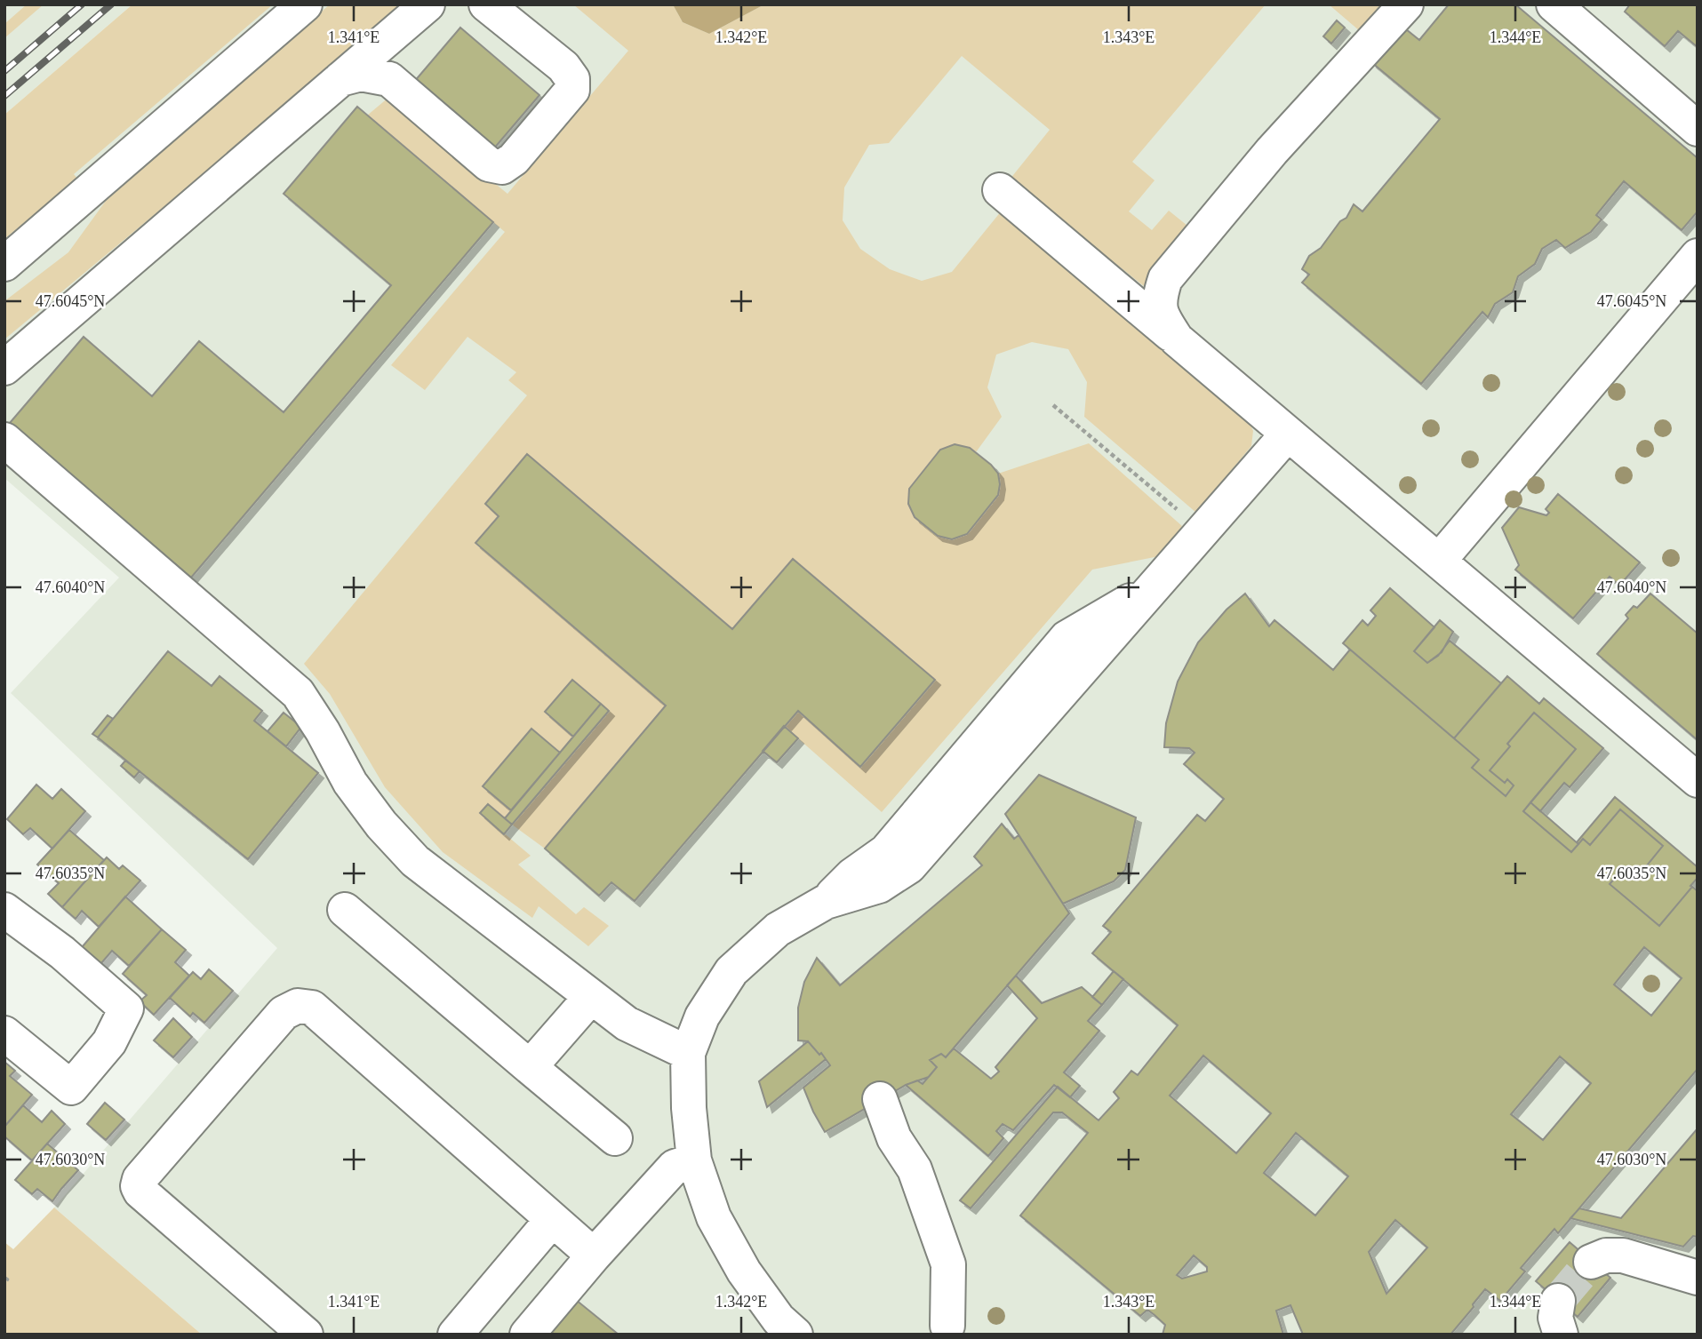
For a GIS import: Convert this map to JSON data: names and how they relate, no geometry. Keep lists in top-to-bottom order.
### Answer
{
  "coordinates": [
    "1.341°E",
    "1.342°E",
    "1.343°E",
    "1.344°E",
    "47.6045°N",
    "47.6040°N",
    "47.6035°N",
    "47.6030°N"
  ]
}
